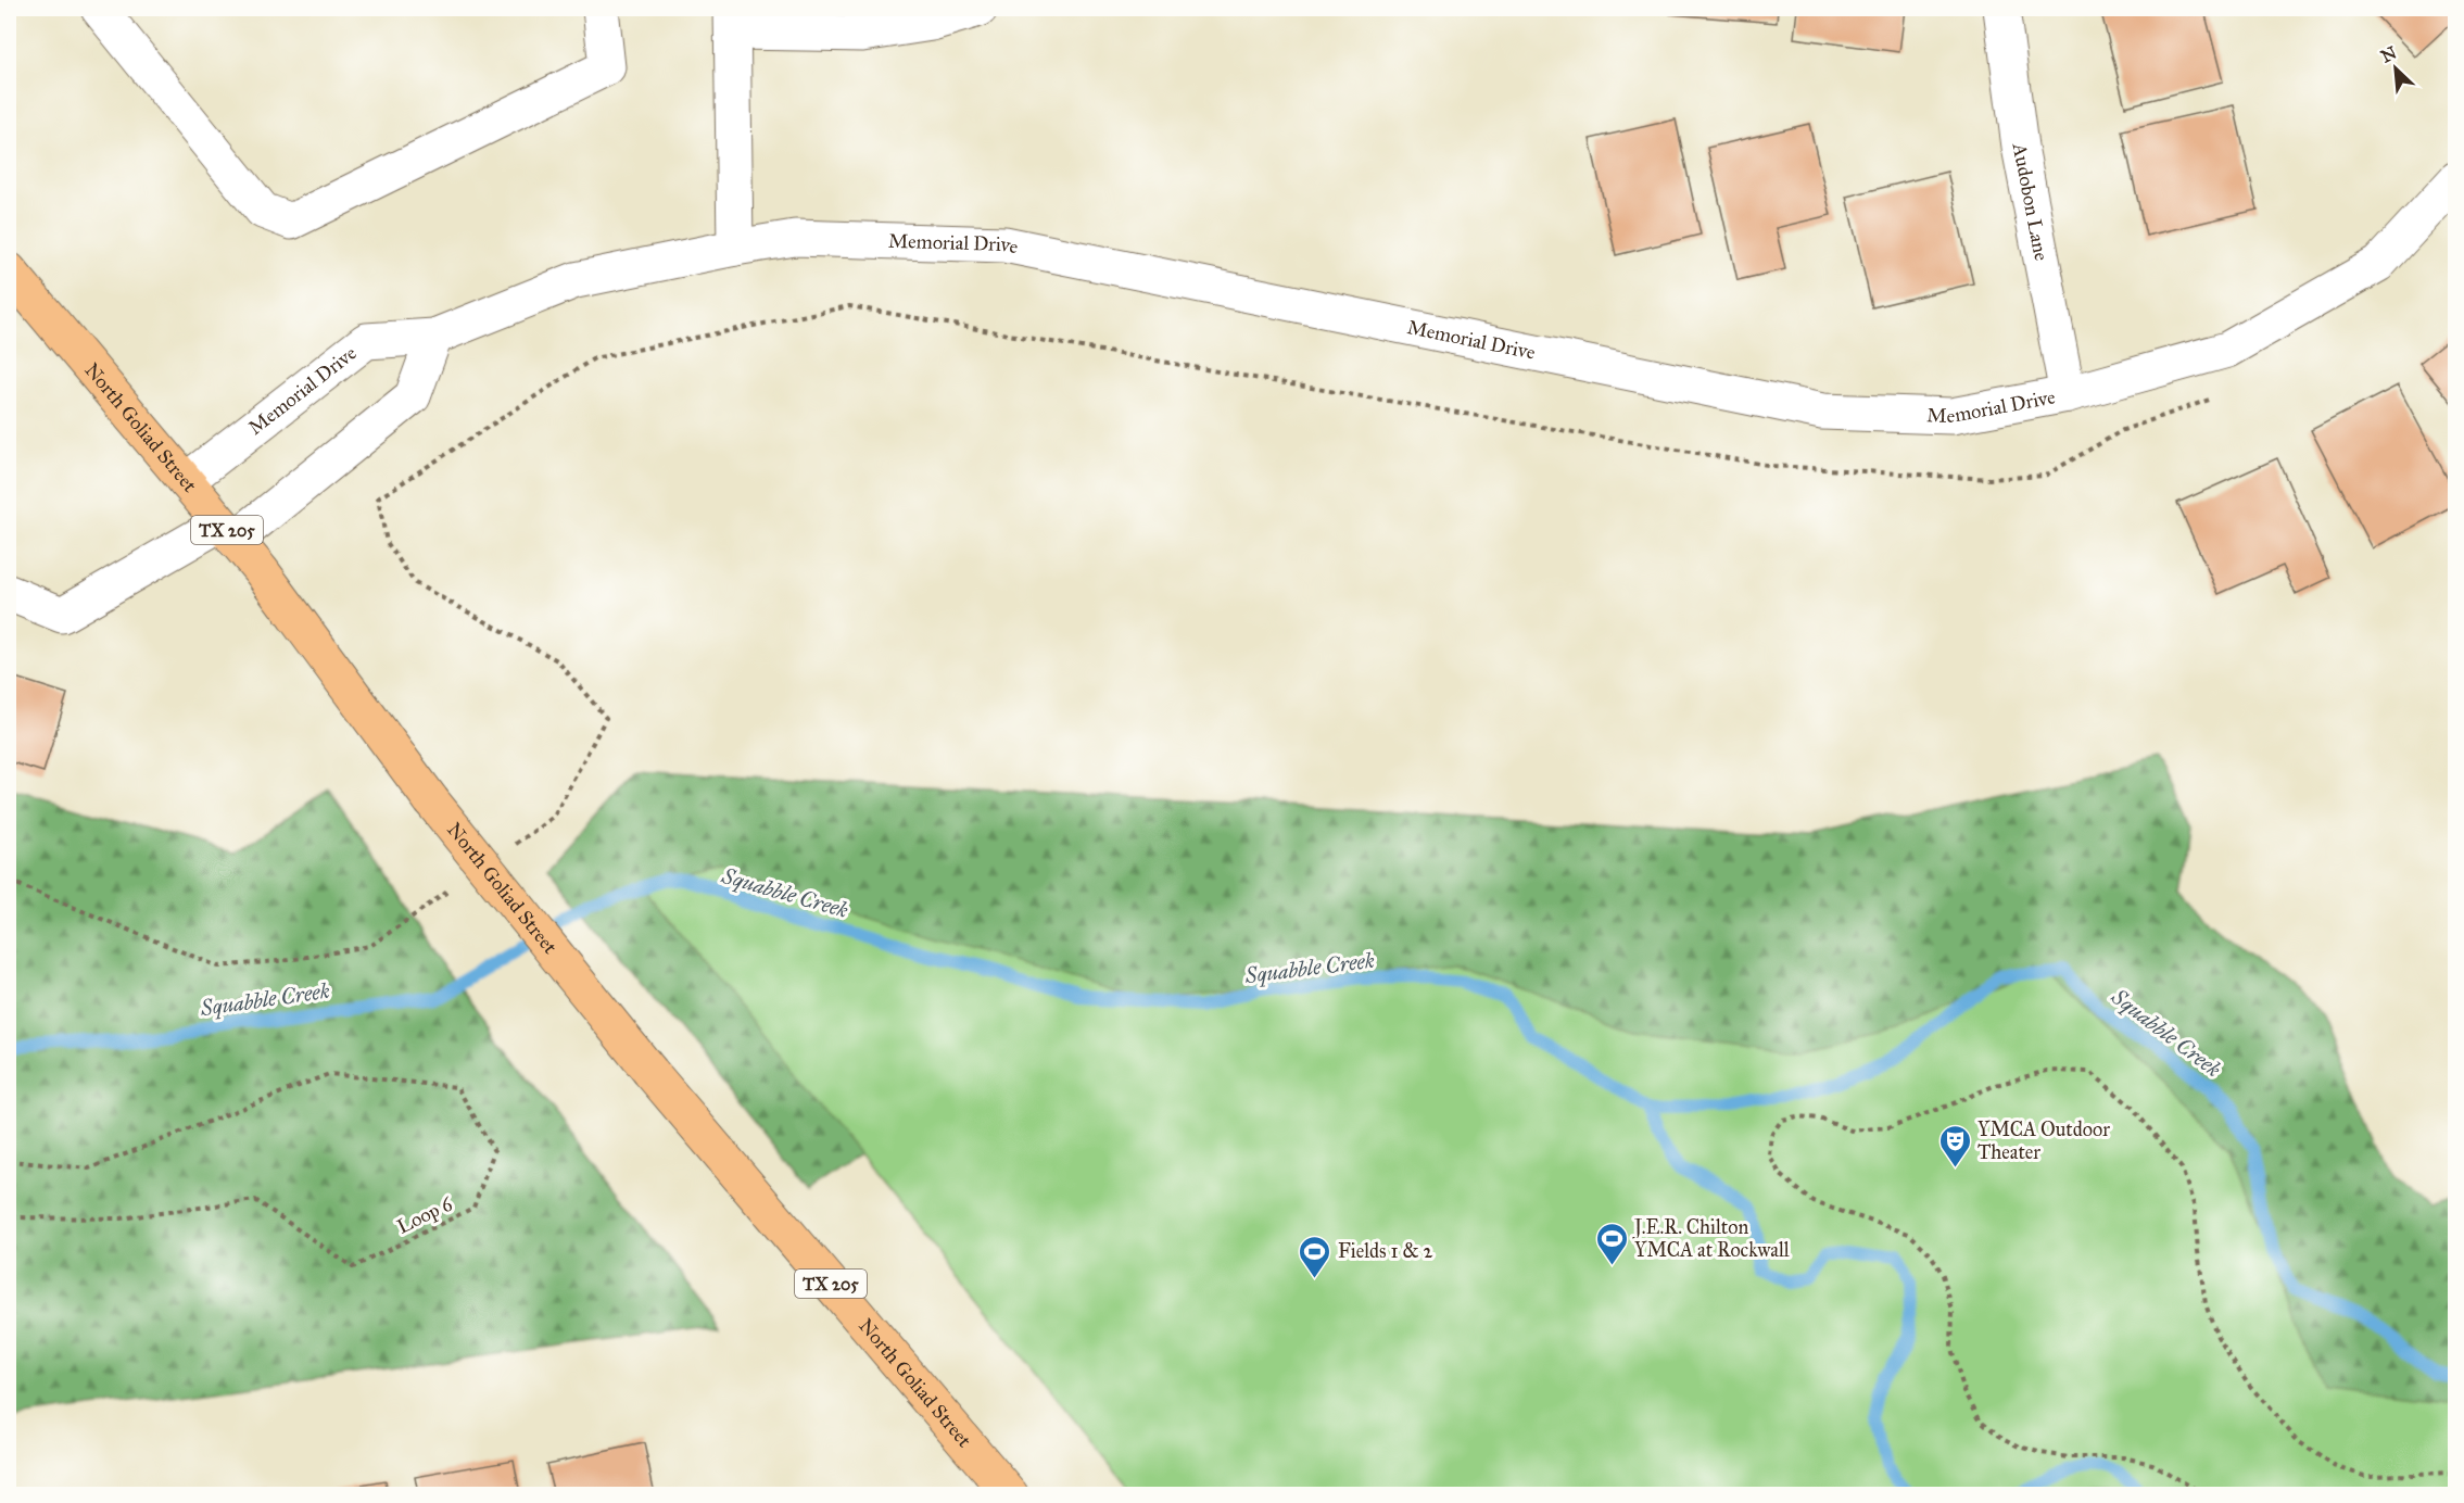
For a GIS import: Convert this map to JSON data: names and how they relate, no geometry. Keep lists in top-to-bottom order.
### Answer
{
  "streets": {
    "main road": ["North Goliad Street", "TX 205"],
    "street": ["Audobon Lane", "Memorial Drive"],
    "path": ["Loop 6"]
  },
  "crossings": [
    ["Audobon Lane", "Memorial Drive"],
    ["Memorial Drive", "North Goliad Street"]
  ],
  "water": ["Squabble Creek"],
  "places": {
    "theatre": ["YMCA Outdoor Theater"],
    "sports": ["J.E.R. Chilton YMCA at Rockwall", "Fields 1 & 2"]
  },
  "north": "top left"
}
